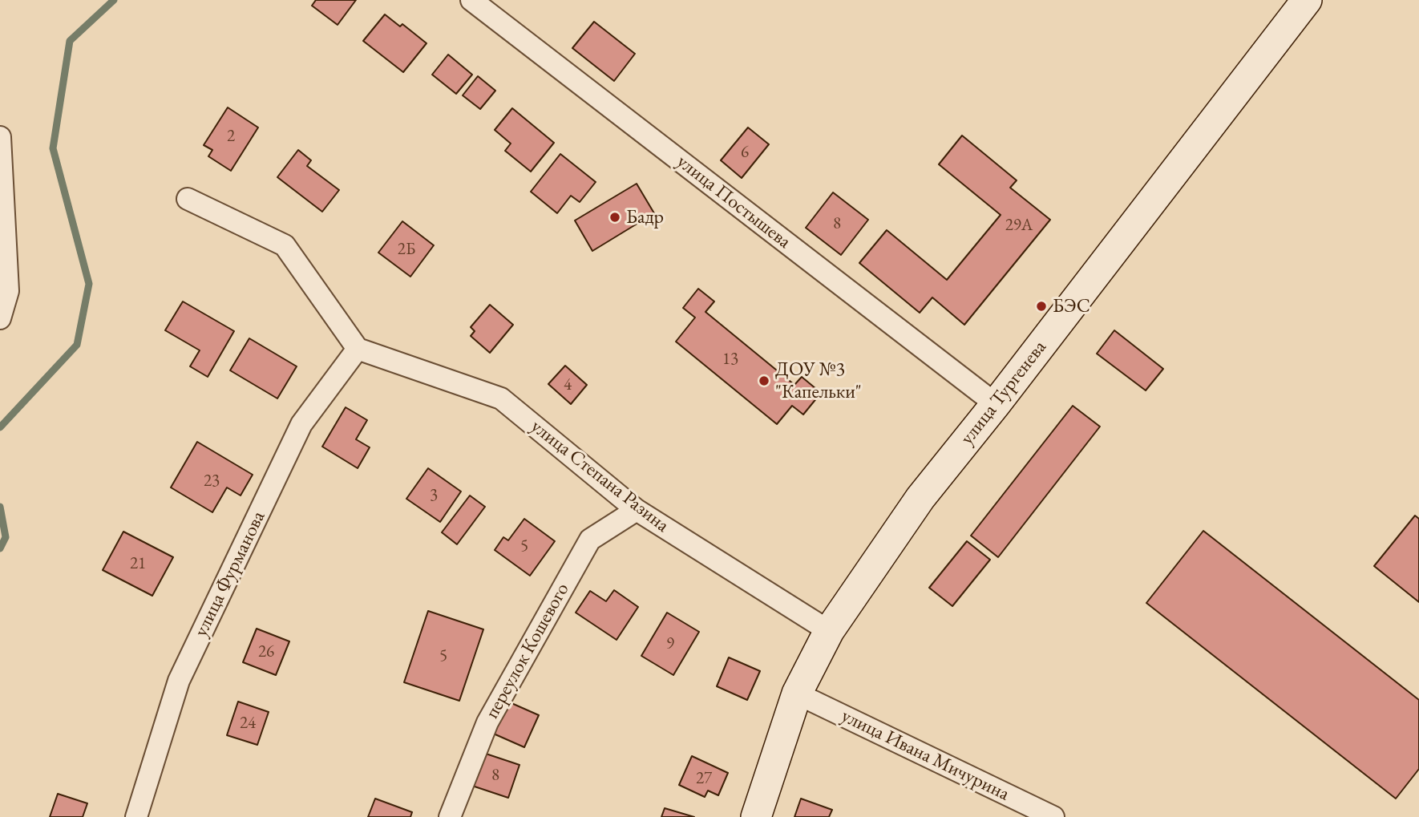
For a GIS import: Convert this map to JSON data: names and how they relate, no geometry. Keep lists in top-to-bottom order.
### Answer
{
  "streets": {
    "street": [
      "улица Постышева",
      "улица Тургенева",
      "улица Степана Разина",
      "улица Фурманова",
      "переулок Кошевого",
      "улица Ивана Мичурина"
    ]
  },
  "crossings": [
    ["улица Постышева", "улица Тургенева"],
    ["улица Тургенева", "улица Степана Разина"],
    ["улица Тургенева", "улица Ивана Мичурина"],
    ["улица Степана Разина", "улица Фурманова"],
    ["улица Степана Разина", "переулок Кошевого"]
  ],
  "places": ["Бадр", "БЭС", "ДОУ №3 \"Капельки\""],
  "house_numbers": [
    "2",
    "6",
    "8",
    "29А",
    "2Б",
    "13",
    "4",
    "23",
    "3",
    "5",
    "21",
    "9",
    "26",
    "5",
    "24",
    "8",
    "27"
  ]
}
